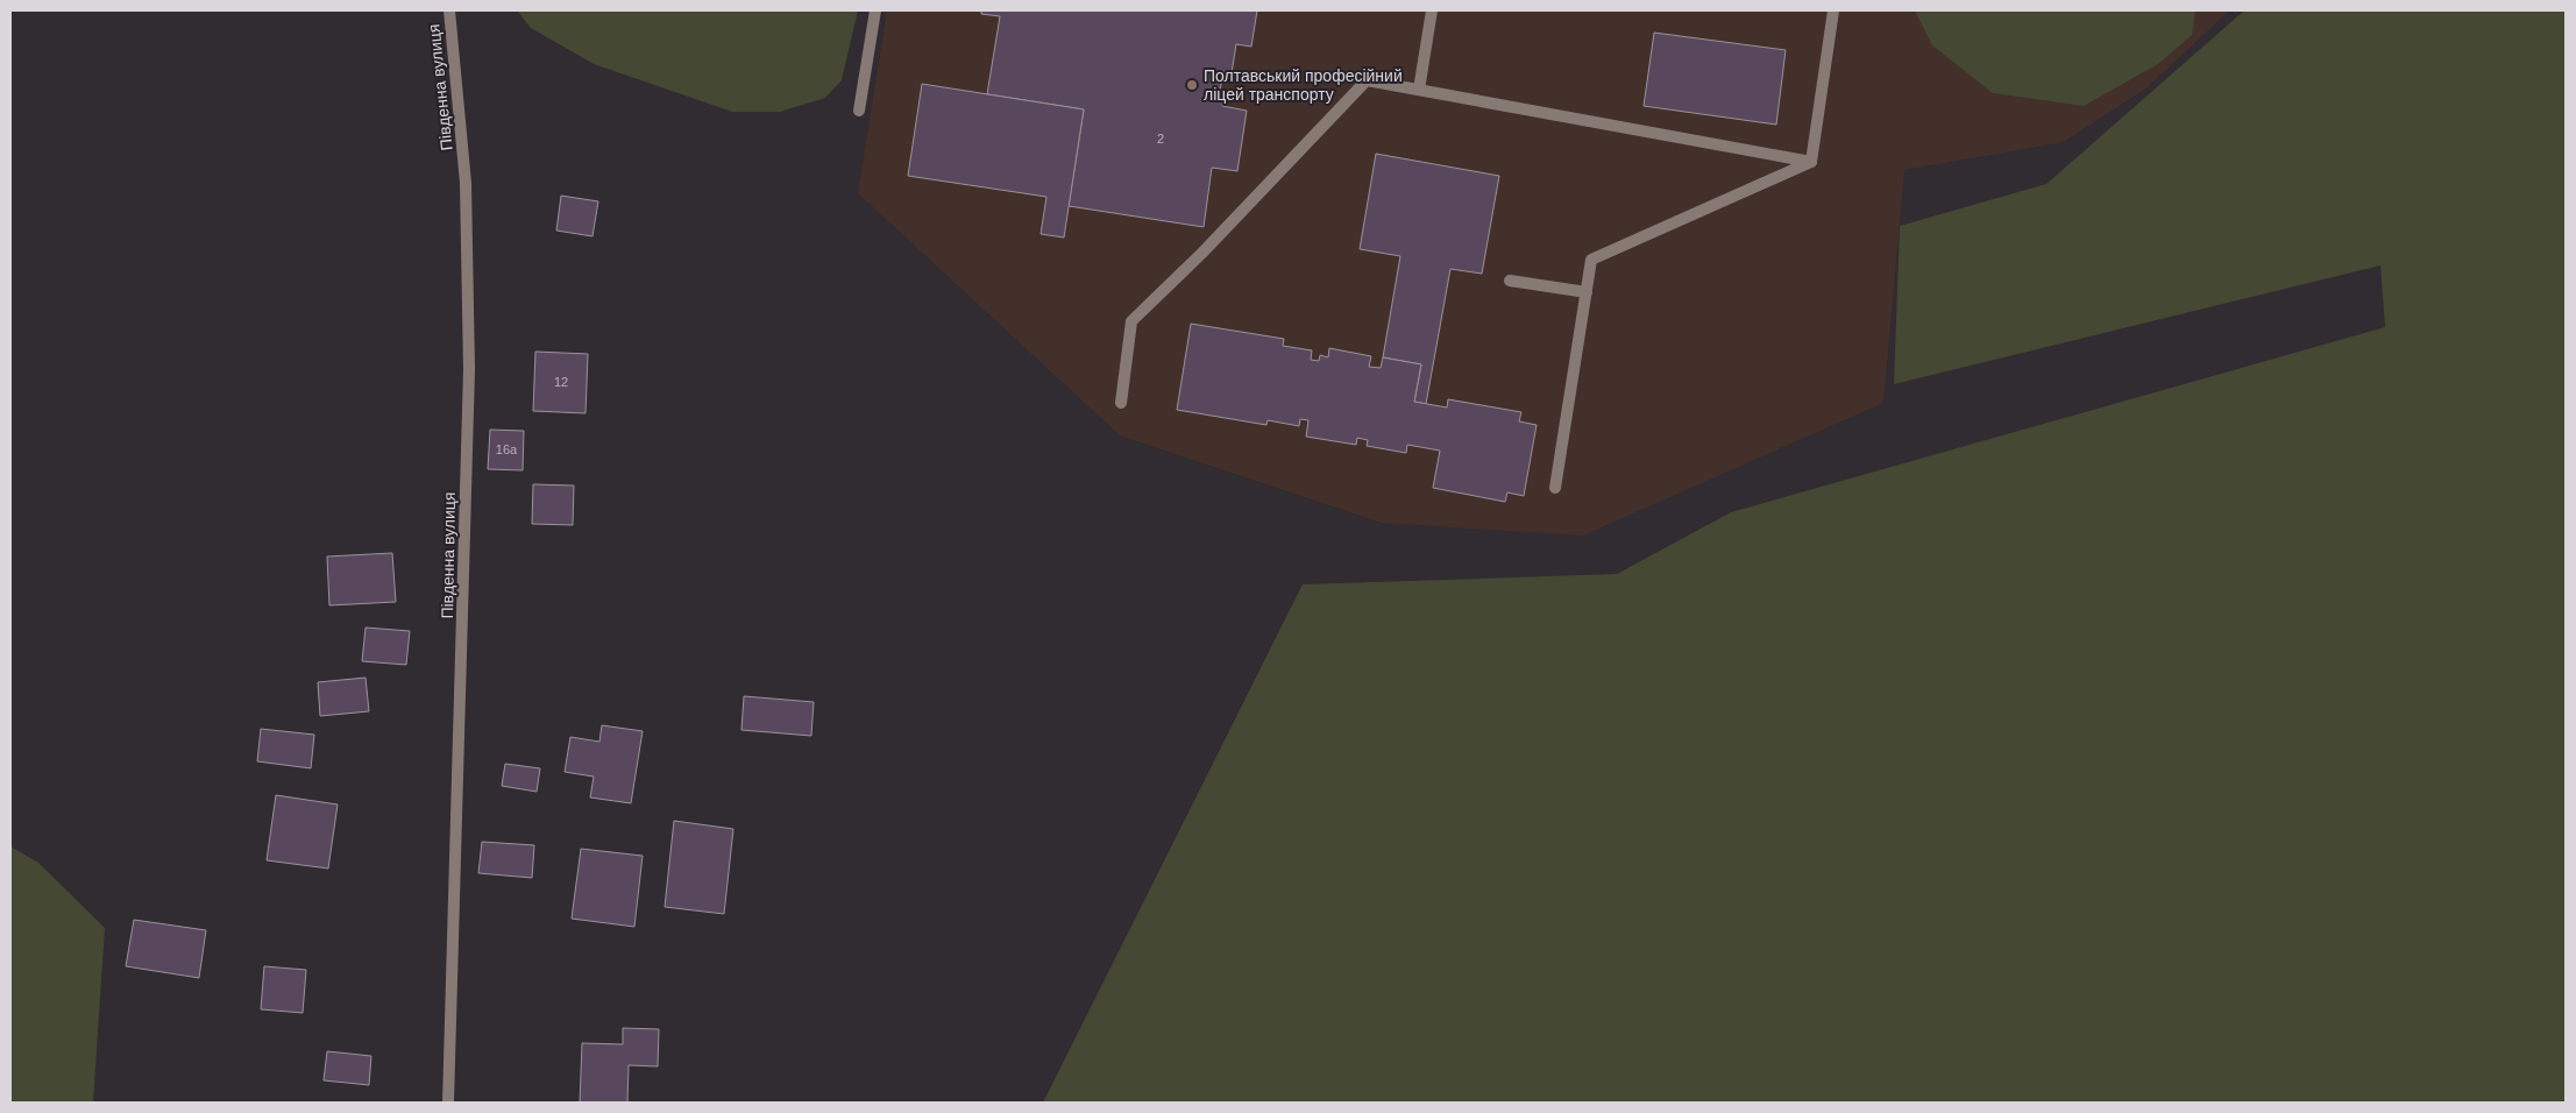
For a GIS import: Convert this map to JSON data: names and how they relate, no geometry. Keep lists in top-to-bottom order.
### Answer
{
  "streets": {
    "street": ["Південна вулиця"]
  },
  "places": ["Полтавський професійний ліцей транспорту"],
  "house_numbers": ["2", "12", "16а"]
}
